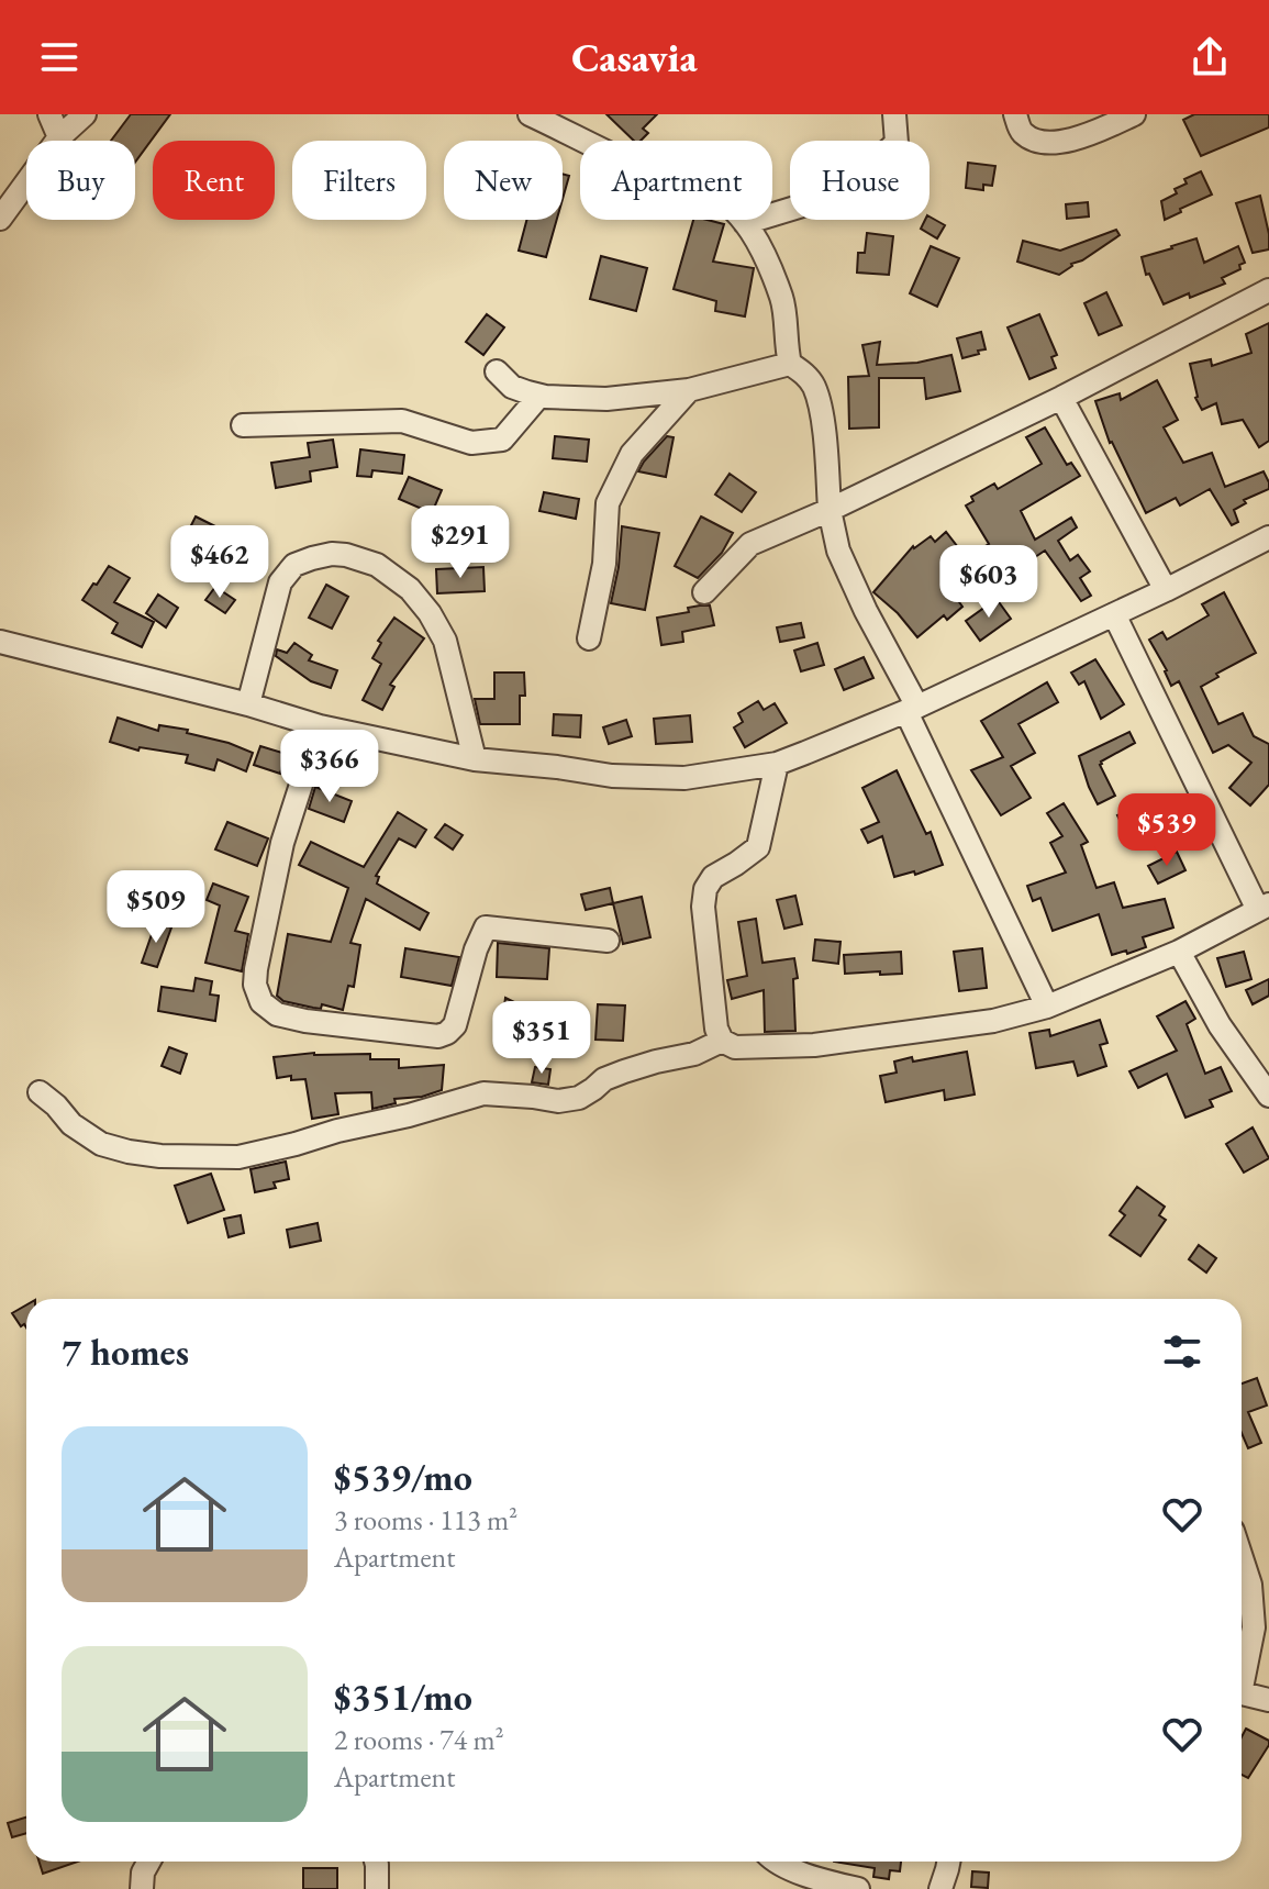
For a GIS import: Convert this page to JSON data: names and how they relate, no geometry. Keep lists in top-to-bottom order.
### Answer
{
  "page": {
    "header": "Casavia",
    "chip": [
      "Buy",
      "Rent",
      "Filters",
      "New",
      "Apartment",
      "House"
    ],
    "price": [
      "$291",
      "$462",
      "$603",
      "$366",
      "$539",
      "$509",
      "$351"
    ],
    "heading": "7 homes",
    "list": [
      {
        "name": "$539/mo",
        "note": "3 rooms · 113 m² · Apartment"
      },
      {
        "name": "$351/mo",
        "note": "2 rooms · 74 m² · Apartment"
      }
    ]
  }
}
